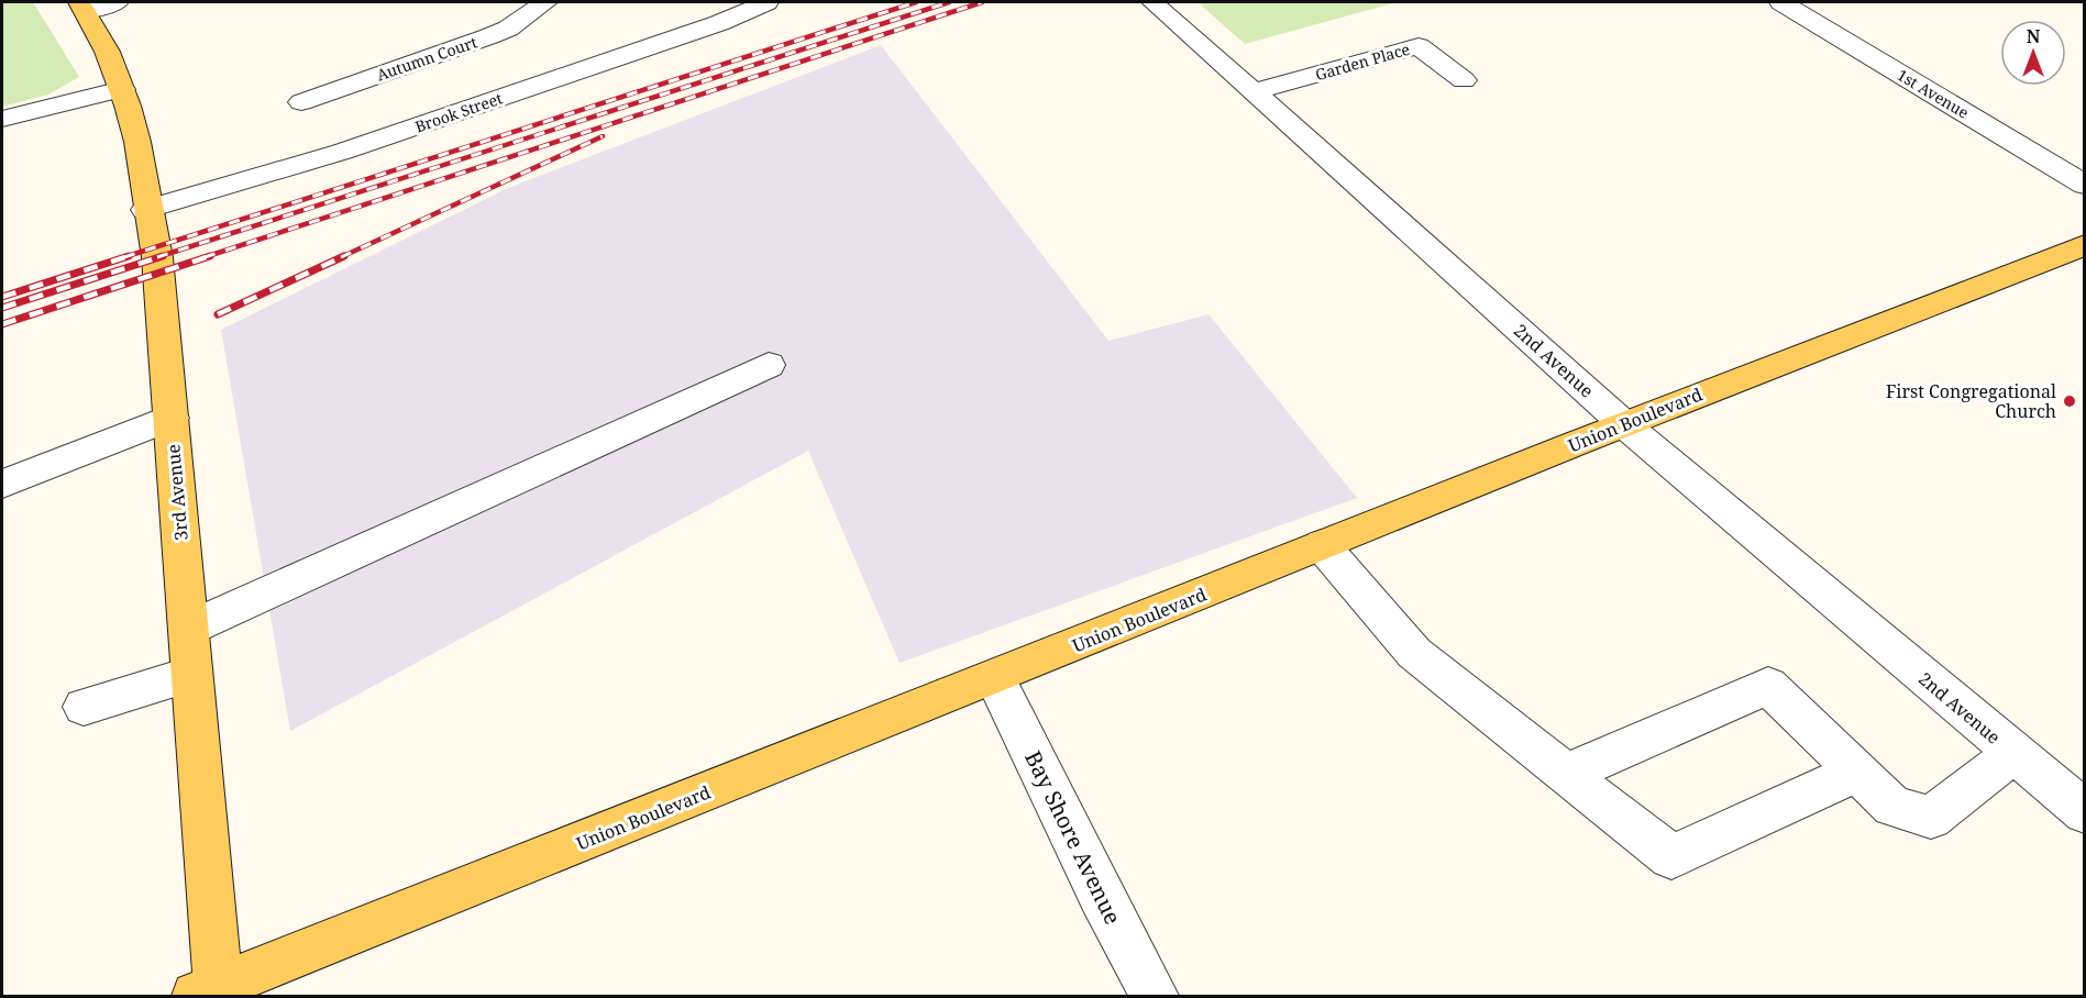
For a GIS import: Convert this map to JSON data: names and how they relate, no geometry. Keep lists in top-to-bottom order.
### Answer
{
  "streets": {
    "main road": ["Union Boulevard", "3rd Avenue"],
    "street": [
      "Autumn Court",
      "Garden Place",
      "1st Avenue",
      "Brook Street",
      "2nd Avenue",
      "Bay Shore Avenue"
    ]
  },
  "crossings": [
    ["Garden Place", "2nd Avenue"],
    ["Brook Street", "3rd Avenue"],
    ["2nd Avenue", "Union Boulevard"],
    ["Union Boulevard", "3rd Avenue"],
    ["Union Boulevard", "Bay Shore Avenue"]
  ],
  "places": ["First Congregational Church"],
  "north": "top"
}
